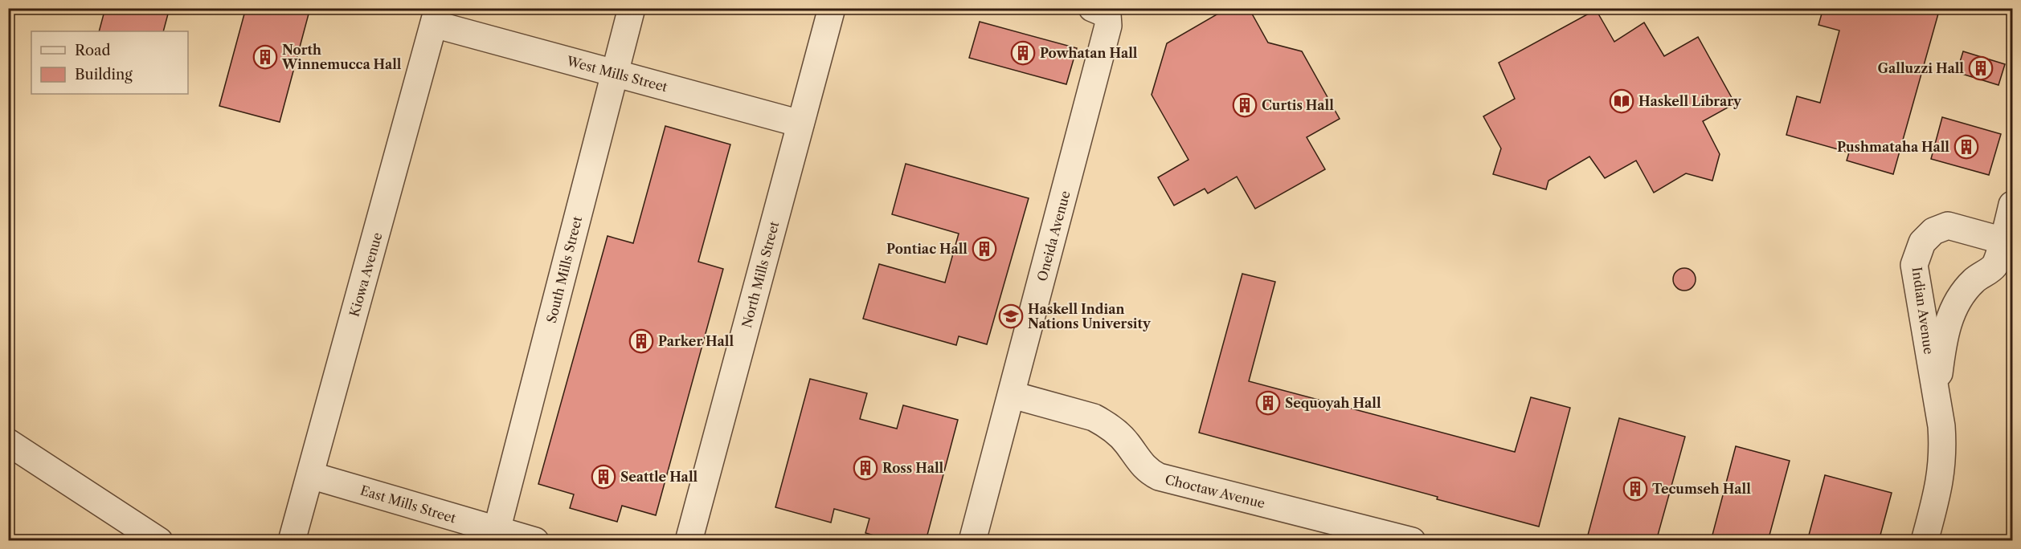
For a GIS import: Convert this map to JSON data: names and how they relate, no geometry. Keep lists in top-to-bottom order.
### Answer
{
  "streets": {
    "street": [
      "West Mills Street",
      "Oneida Avenue",
      "South Mills Street",
      "Kiowa Avenue",
      "North Mills Street",
      "Indian Avenue",
      "Choctaw Avenue",
      "East Mills Street"
    ]
  },
  "crossings": [
    ["West Mills Street", "South Mills Street"],
    ["West Mills Street", "Kiowa Avenue"],
    ["West Mills Street", "North Mills Street"],
    ["Oneida Avenue", "Choctaw Avenue"],
    ["South Mills Street", "East Mills Street"],
    ["Kiowa Avenue", "East Mills Street"]
  ],
  "places": {
    "building": [
      "Powhatan Hall",
      "North Winnemucca Hall",
      "Galluzzi Hall",
      "Curtis Hall",
      "Pushmataha Hall",
      "Pontiac Hall",
      "Parker Hall",
      "Sequoyah Hall",
      "Ross Hall",
      "Seattle Hall",
      "Tecumseh Hall"
    ],
    "library": ["Haskell Library"],
    "school or university": ["Haskell Indian Nations University"]
  },
  "legend": ["Road", "Building"]
}
